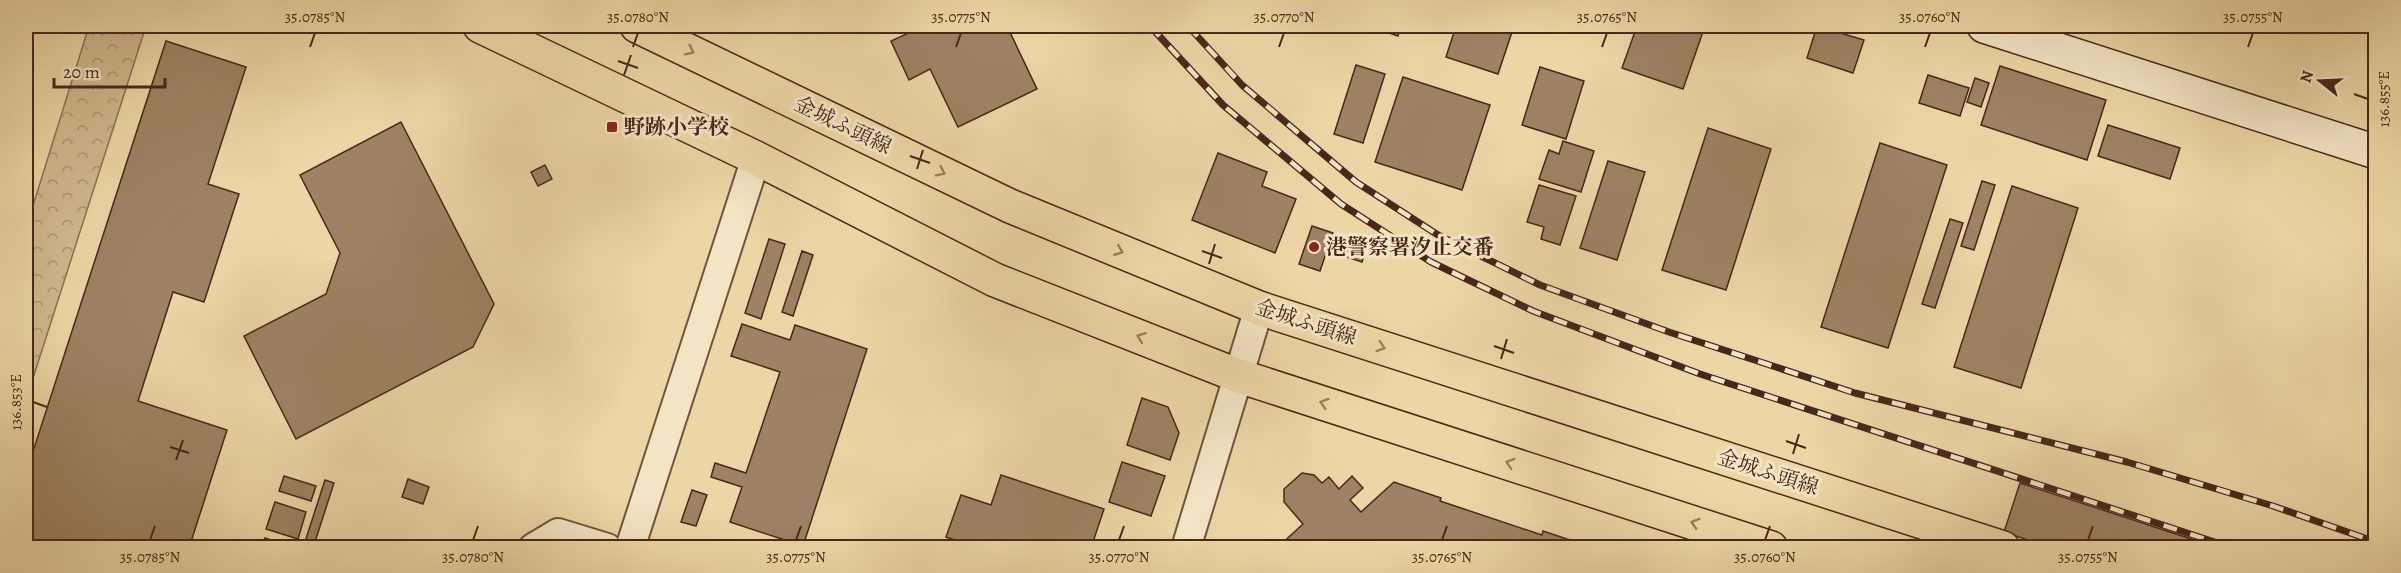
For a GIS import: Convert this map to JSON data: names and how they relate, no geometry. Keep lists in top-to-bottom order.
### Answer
{
  "streets": {
    "main road": ["金城ふ頭線"]
  },
  "places": {
    "transit": ["野跡小学校"],
    "other": ["港警察署汐止交番"]
  },
  "scale_bar": "20 m",
  "north": "left",
  "coordinates": [
    "35.0785°N",
    "35.0780°N",
    "35.0775°N",
    "35.0770°N",
    "35.0765°N",
    "35.0760°N",
    "35.0755°N",
    "136.855°E",
    "136.853°E"
  ]
}
